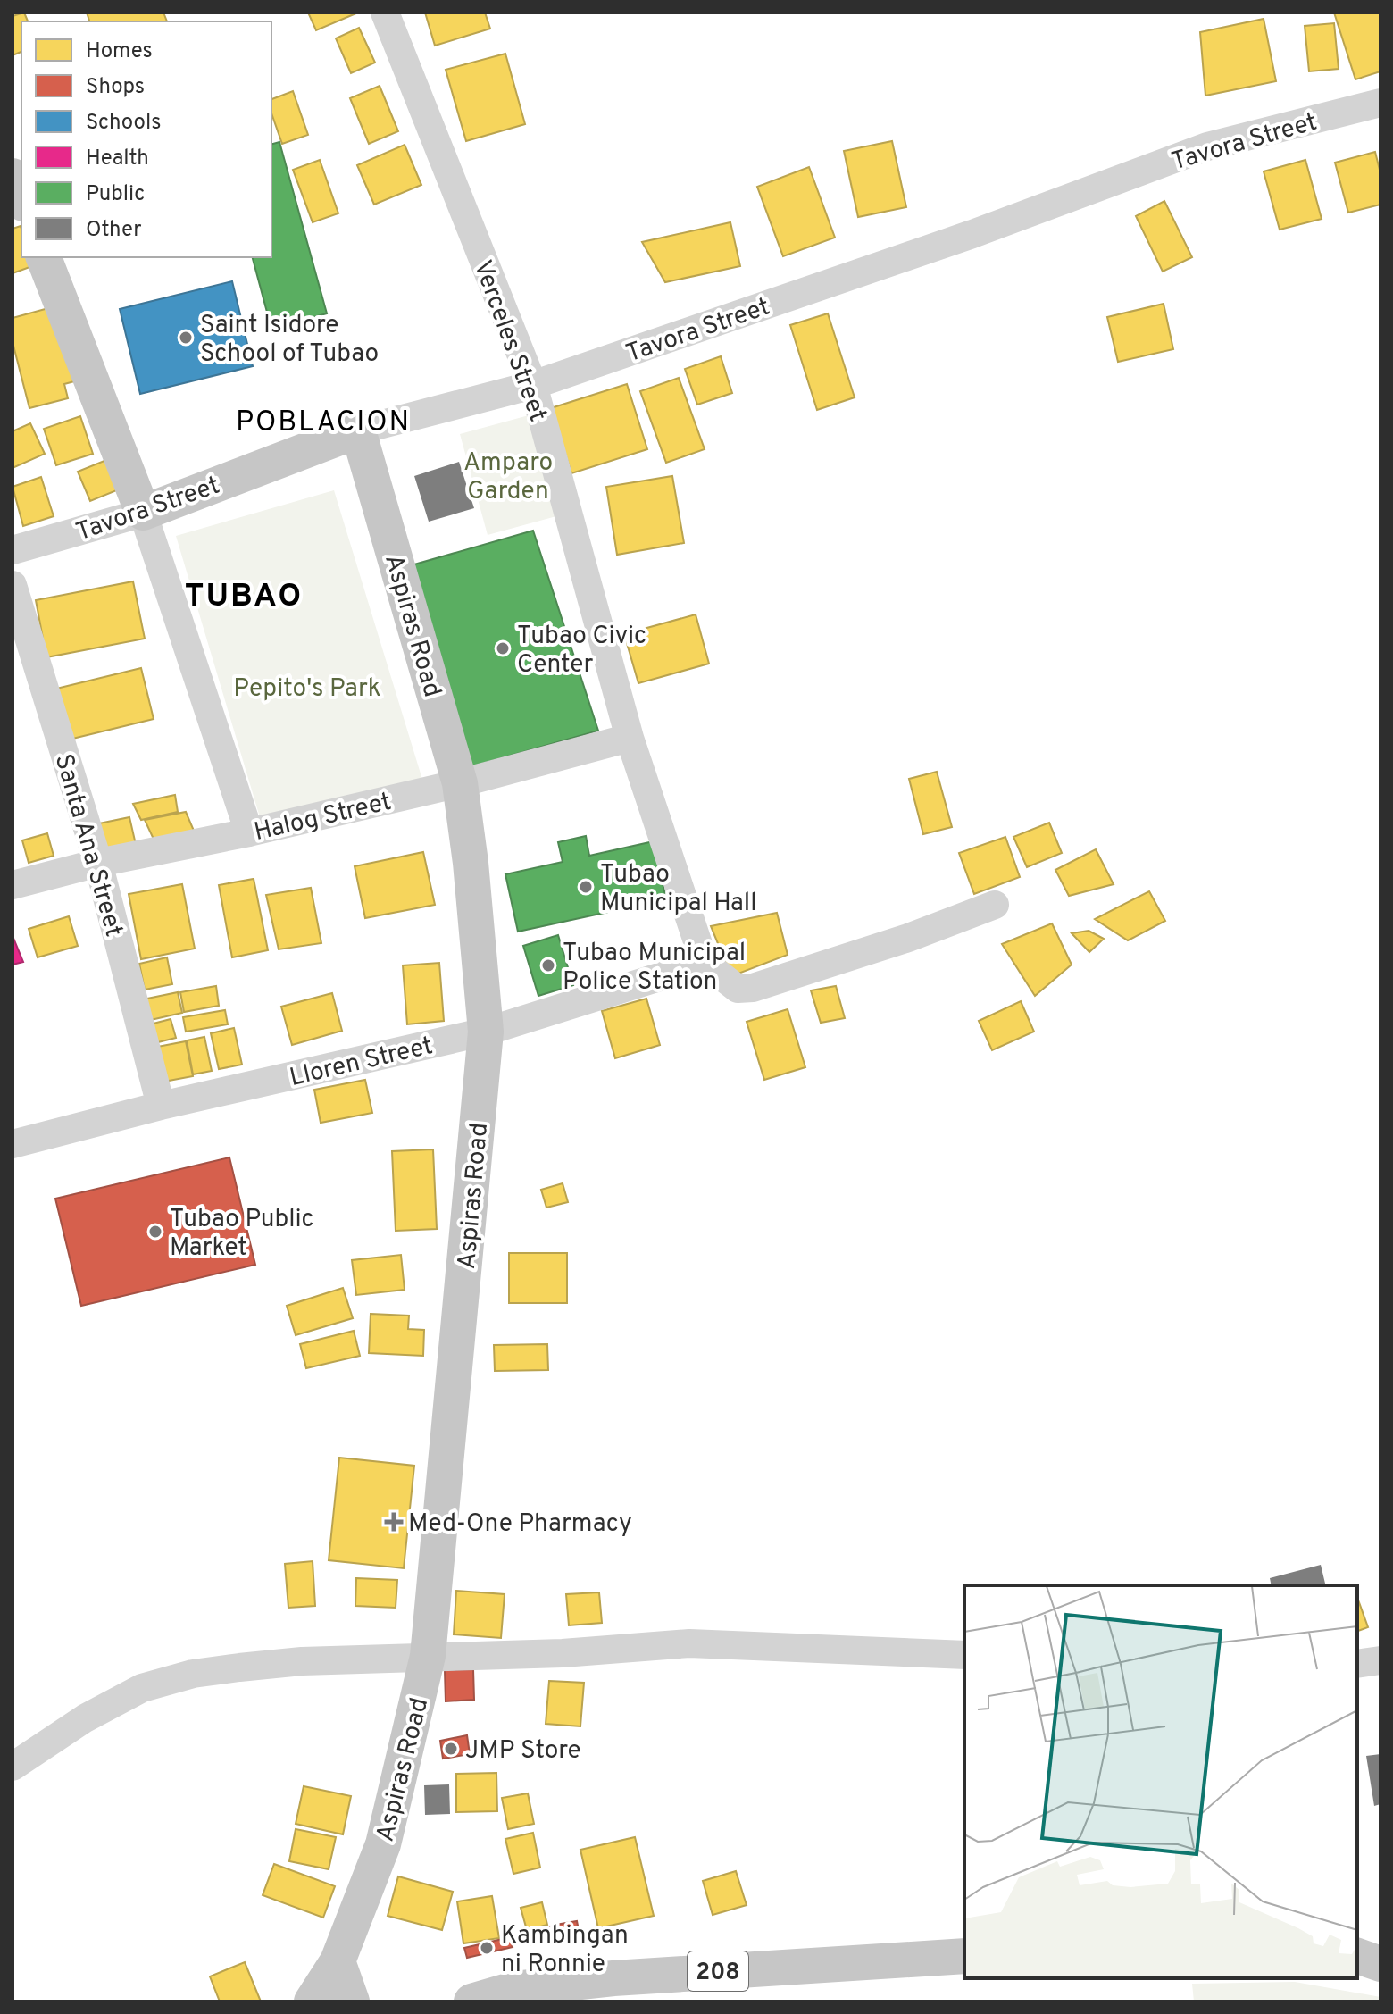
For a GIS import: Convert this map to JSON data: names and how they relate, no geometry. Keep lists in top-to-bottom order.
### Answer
{
  "streets": {
    "main road": ["Tavora Street", "Aspiras Road", "208"],
    "street": [
      "Verceles Street",
      "Halog Street",
      "Santa Ana Street",
      "Lloren Street"
    ]
  },
  "crossings": [
    ["Tavora Street", "Verceles Street"],
    ["Tavora Street", "Aspiras Road"],
    ["Verceles Street", "Halog Street"],
    ["Verceles Street", "Lloren Street"],
    ["Aspiras Road", "Halog Street"],
    ["Aspiras Road", "Lloren Street"],
    ["Halog Street", "Santa Ana Street"],
    ["Santa Ana Street", "Lloren Street"]
  ],
  "districts": ["POBLACION", "TUBAO"],
  "parks": ["Amparo Garden", "Pepito's Park"],
  "places": {
    "other": [
      "Saint Isidore School of Tubao",
      "Tubao Civic Center",
      "Tubao Municipal Hall",
      "Tubao Municipal Police Station",
      "Tubao Public Market",
      "JMP Store",
      "Kambingan ni Ronnie"
    ],
    "health": ["Med-One Pharmacy"]
  },
  "legend": [
    "Homes",
    "Shops",
    "Schools",
    "Health",
    "Public",
    "Other"
  ]
}
